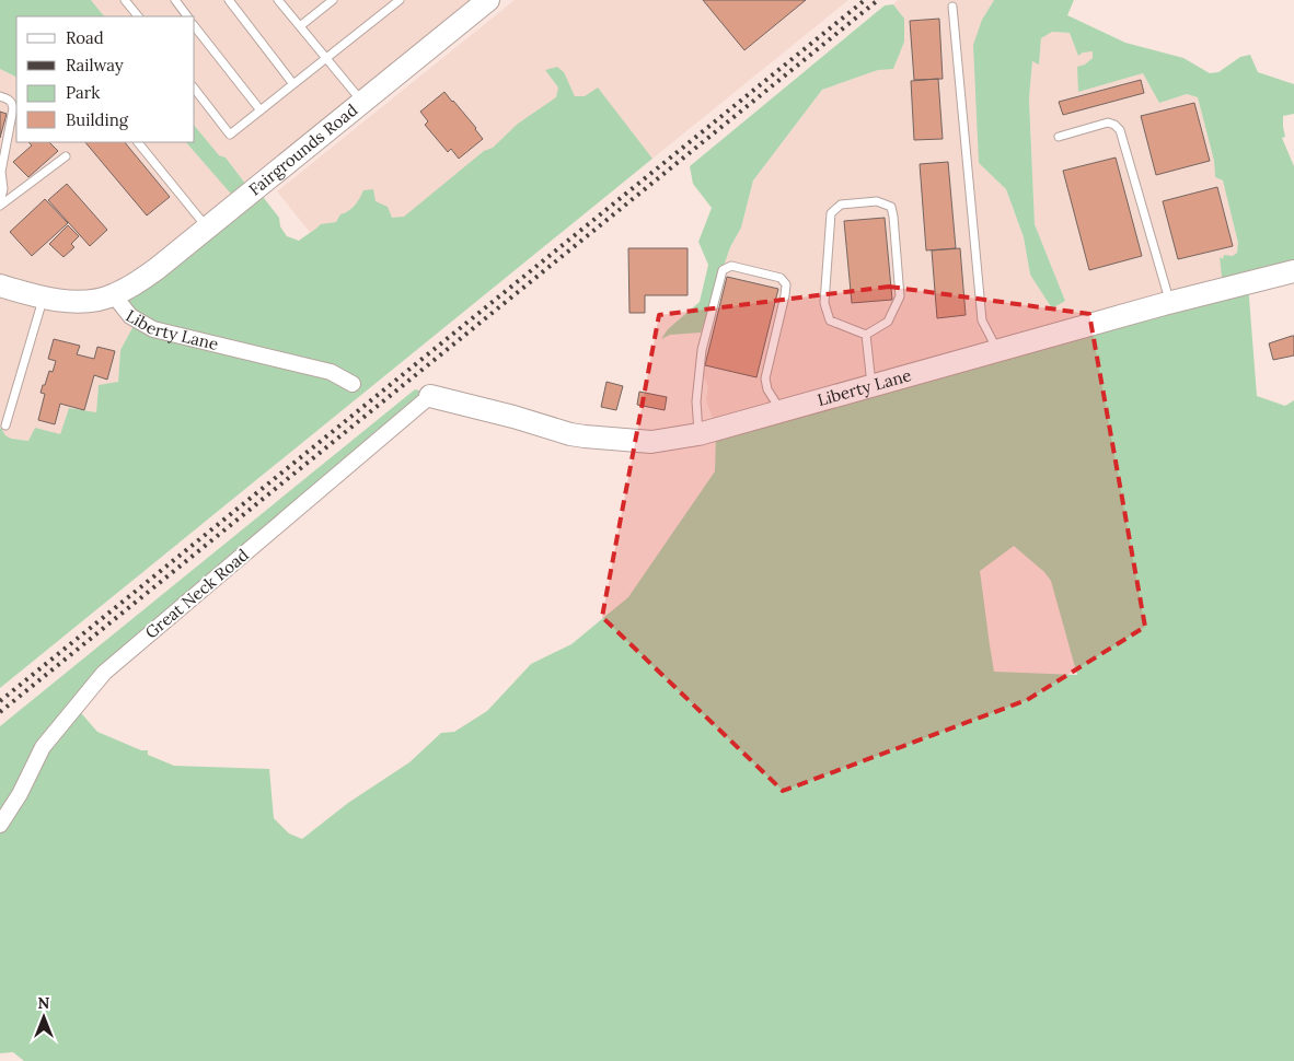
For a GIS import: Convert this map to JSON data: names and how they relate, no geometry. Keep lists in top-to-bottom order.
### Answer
{
  "streets": {
    "street": ["Fairgrounds Road", "Liberty Lane", "Great Neck Road"]
  },
  "crossings": [
    ["Fairgrounds Road", "Liberty Lane"],
    ["Liberty Lane", "Great Neck Road"]
  ],
  "legend": [
    "Road",
    "Railway",
    "Park",
    "Building"
  ],
  "north": "top"
}
